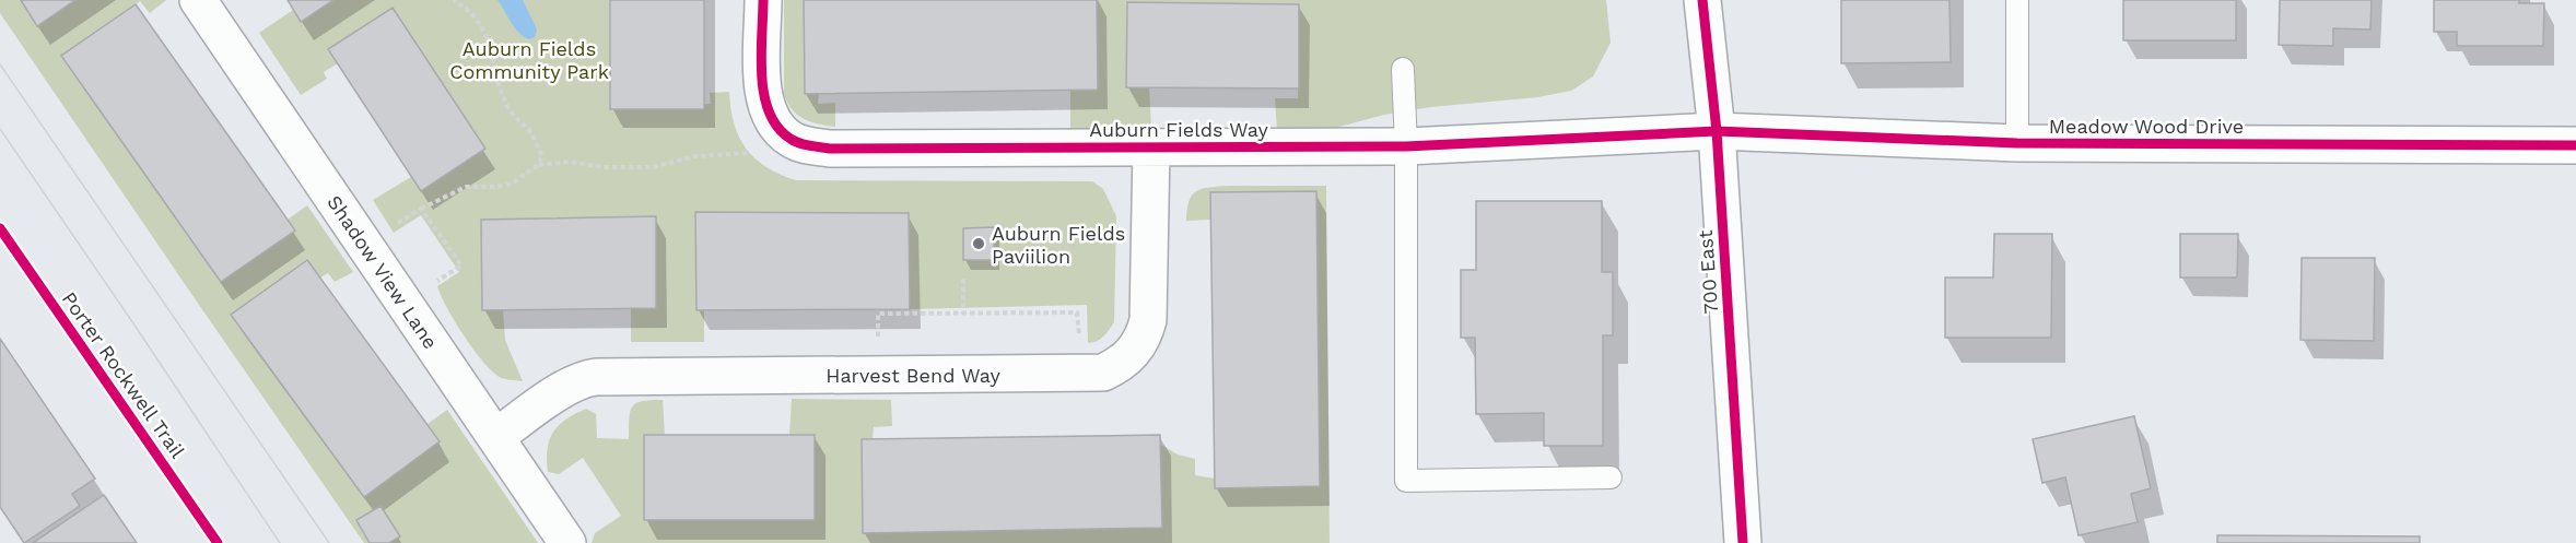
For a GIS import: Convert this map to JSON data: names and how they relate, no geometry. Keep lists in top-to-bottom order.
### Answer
{
  "streets": {
    "street": [
      "Meadow Wood Drive",
      "Auburn Fields Way",
      "Shadow View Lane",
      "700 East",
      "Harvest Bend Way"
    ],
    "cycle path": ["Porter Rockwell Trail"]
  },
  "crossings": [
    ["Meadow Wood Drive", "Auburn Fields Way"],
    ["Meadow Wood Drive", "700 East"],
    ["Auburn Fields Way", "700 East"],
    ["Auburn Fields Way", "Harvest Bend Way"],
    ["Shadow View Lane", "Harvest Bend Way"]
  ],
  "parks": ["Auburn Fields Community Park"],
  "places": ["Auburn Fields Paviilion"]
}
